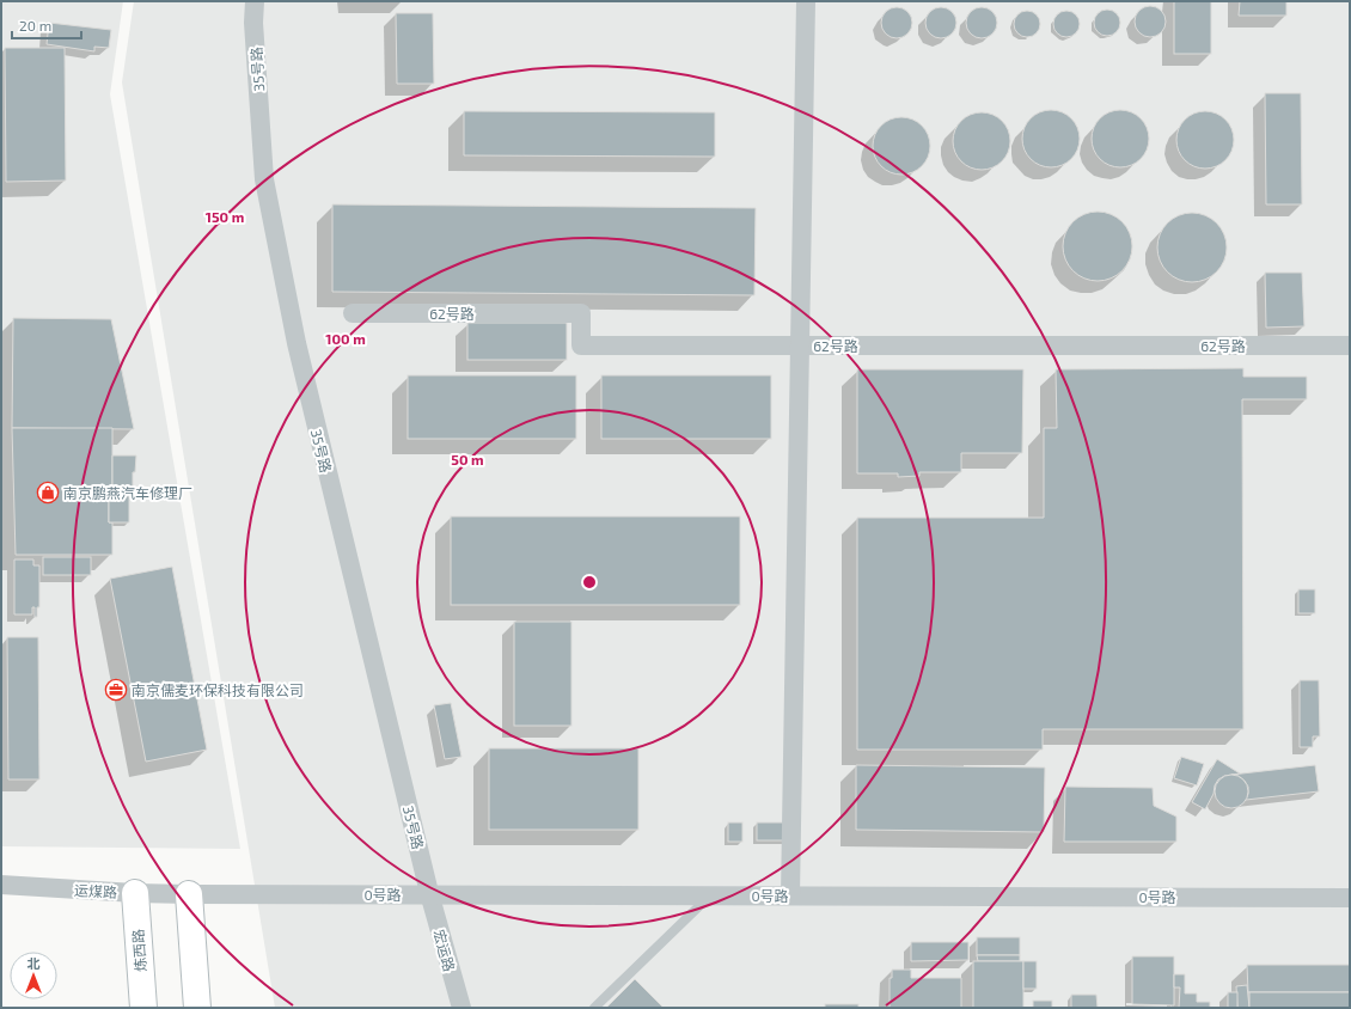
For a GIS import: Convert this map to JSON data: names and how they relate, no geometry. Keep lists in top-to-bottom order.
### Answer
{
  "streets": {
    "main road": ["炼西路"],
    "street": [
      "35号路",
      "62号路",
      "运煤路",
      "0号路",
      "宏运路"
    ]
  },
  "crossings": [
    ["35号路", "0号路"],
    ["35号路", "宏运路"],
    ["运煤路", "0号路"],
    ["运煤路", "炼西路"],
    ["0号路", "宏运路"]
  ],
  "places": {
    "shop": ["南京鹏燕汽车修理厂"],
    "office": ["南京儒麦环保科技有限公司"]
  },
  "scale_bar": "20 m",
  "north": "top",
  "rings": ["150 m", "100 m", "50 m"]
}
